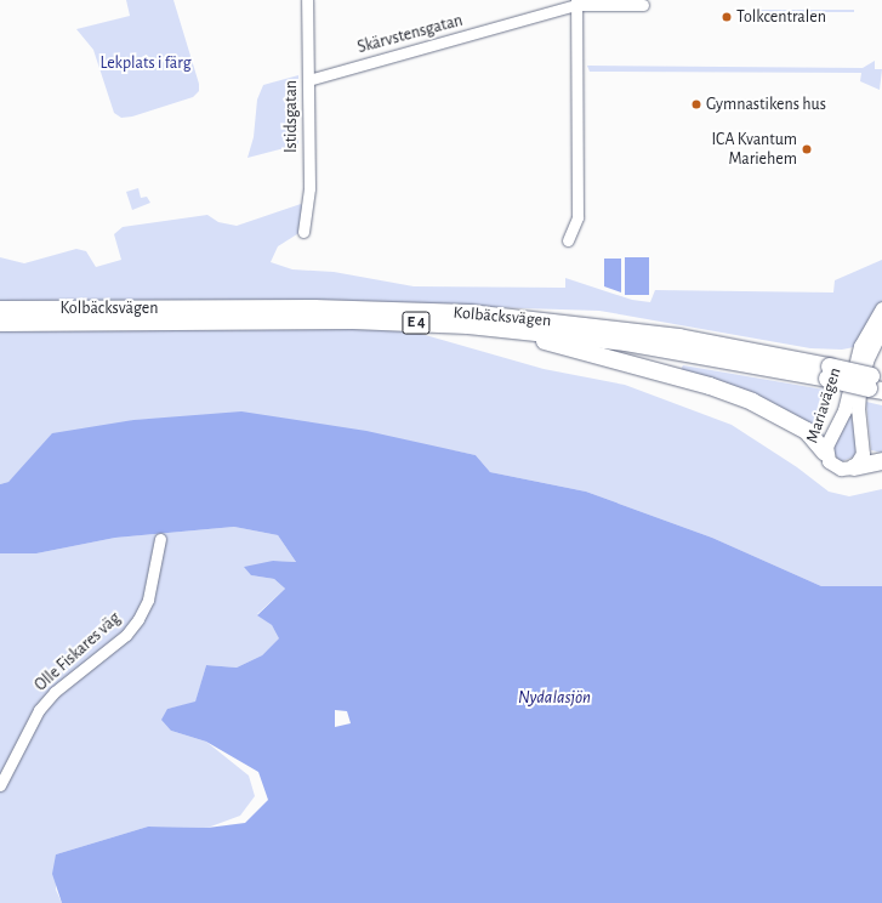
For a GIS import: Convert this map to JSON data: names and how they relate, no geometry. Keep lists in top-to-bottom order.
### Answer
{
  "streets": {
    "highway": ["Kolbäcksvägen", "E 4"],
    "street": [
      "Skärvstensgatan",
      "Istidsgatan",
      "Mariavägen",
      "Olle Fiskares väg"
    ]
  },
  "crossings": [
    ["Skärvstensgatan", "Istidsgatan"]
  ],
  "water": ["Nydalasjön"],
  "parks": ["Lekplats i färg"],
  "places": ["Tolkcentralen", "Gymnastikens hus", "ICA Kvantum Mariehem"]
}
